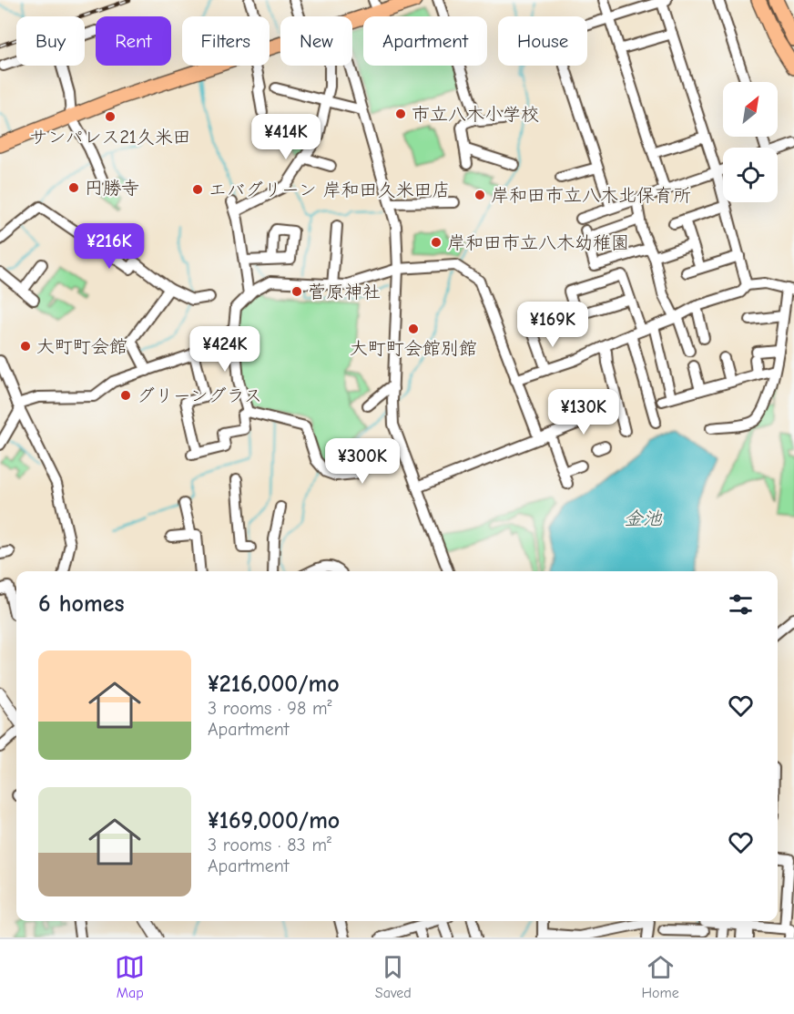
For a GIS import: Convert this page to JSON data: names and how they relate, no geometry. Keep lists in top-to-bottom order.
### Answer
{
  "water": ["金池"],
  "places": [
    "市立八木小学校",
    "サンパレス21久米田",
    "円勝寺",
    "エバグリーン 岸和田久米田店",
    "岸和田市立八木北保育所",
    "岸和田市立八木幼稚園",
    "菅原神社",
    "大町町会館別館",
    "大町町会館",
    "グリーングラス"
  ],
  "north": "top right",
  "page": {
    "chip": [
      "Buy",
      "Rent",
      "Filters",
      "New",
      "Apartment",
      "House"
    ],
    "price": [
      "¥414K",
      "¥216K",
      "¥169K",
      "¥424K",
      "¥130K",
      "¥300K"
    ],
    "heading": "6 homes",
    "list": [
      {
        "name": "¥216,000/mo",
        "note": "3 rooms · 98 m² · Apartment"
      },
      {
        "name": "¥169,000/mo",
        "note": "3 rooms · 83 m² · Apartment"
      }
    ],
    "tabs": ["Map", "Saved", "Home"]
  }
}
